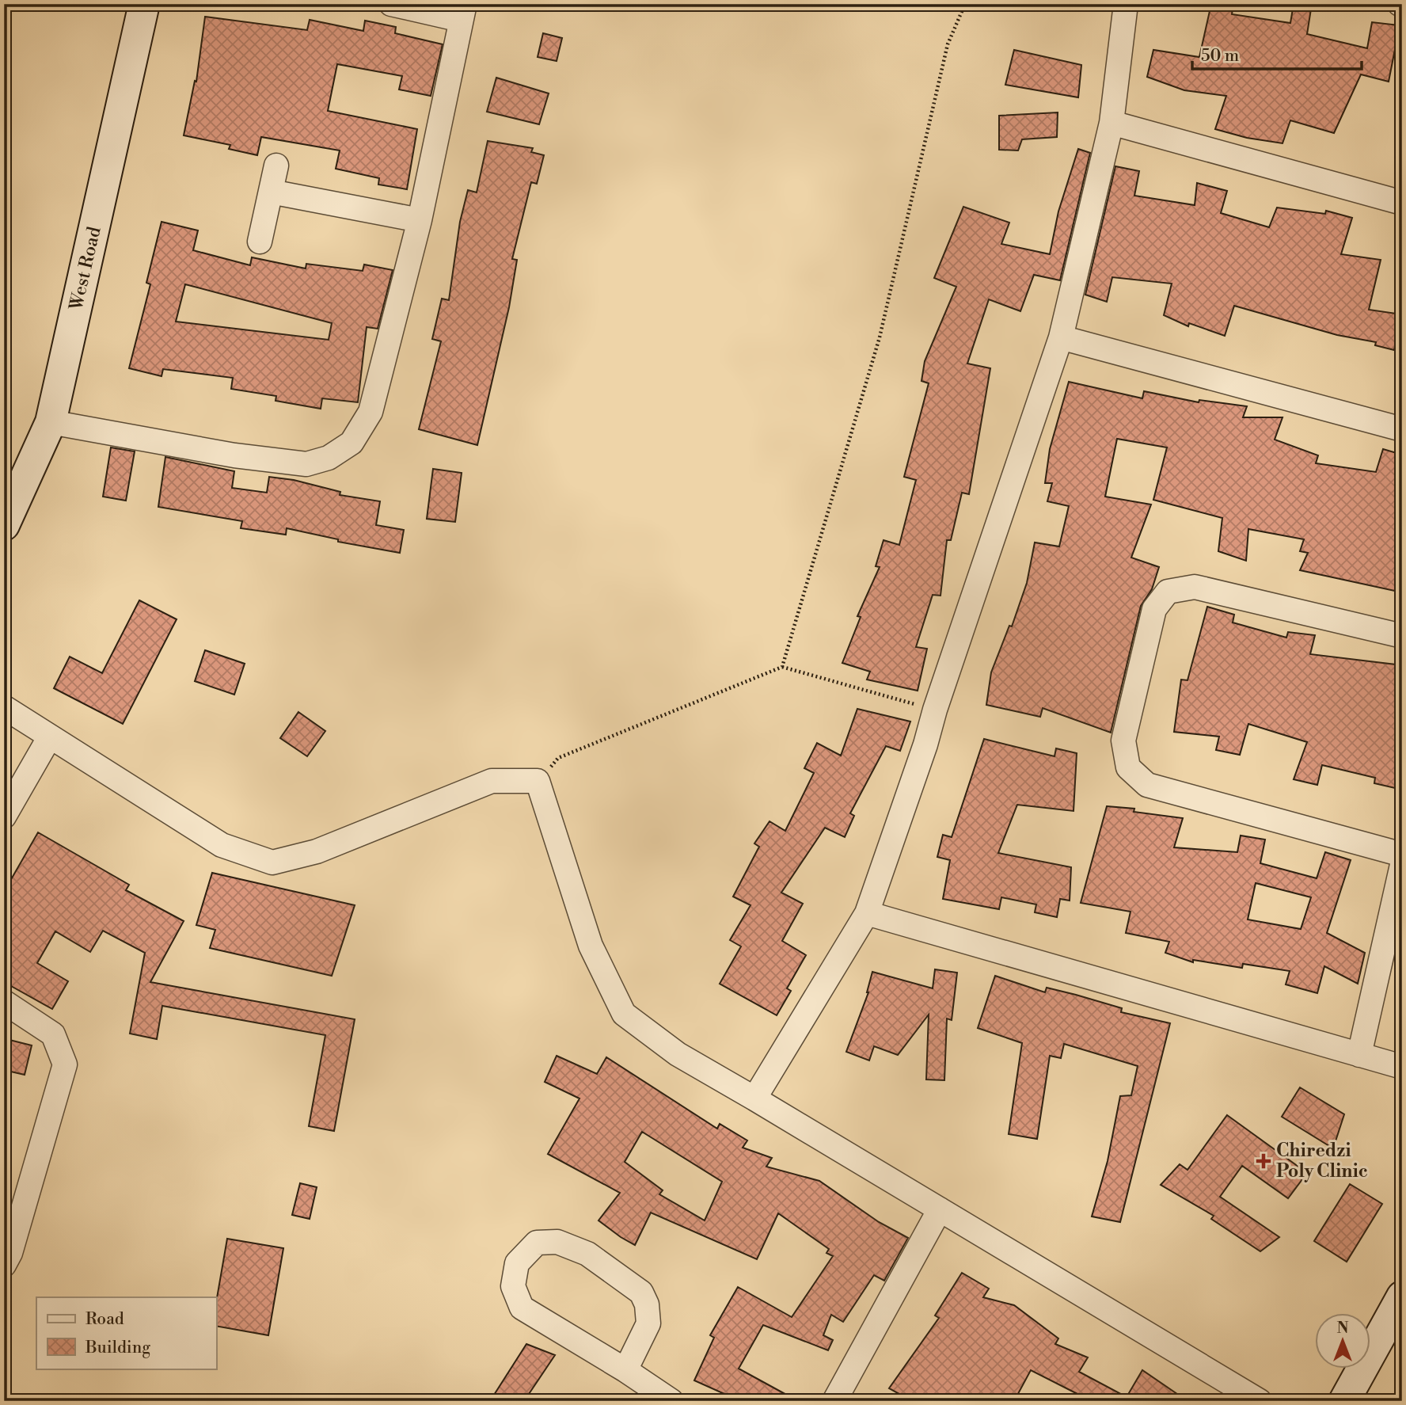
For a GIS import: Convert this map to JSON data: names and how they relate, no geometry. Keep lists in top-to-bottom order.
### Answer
{
  "streets": {
    "street": ["West Road"]
  },
  "places": {
    "health": ["Chiredzi Poly Clinic"]
  },
  "legend": ["Road", "Building"],
  "scale_bar": "50 m",
  "north": "top"
}
